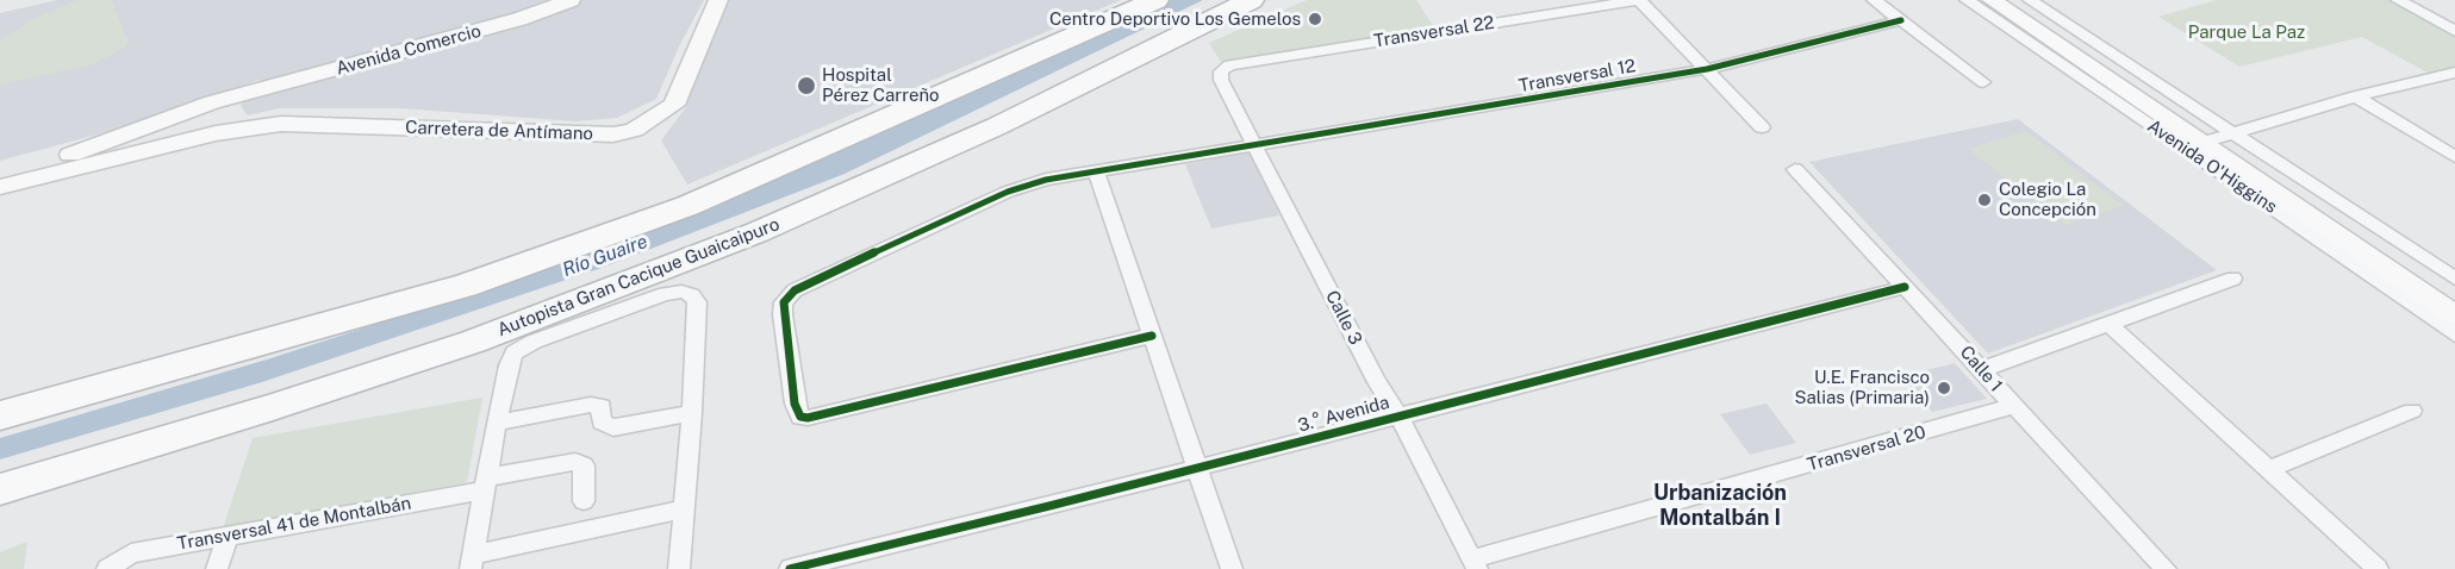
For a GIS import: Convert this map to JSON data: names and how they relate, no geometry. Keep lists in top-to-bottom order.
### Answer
{
  "streets": {
    "highway": ["Autopista Gran Cacique Guaicaipuro"],
    "main road": ["Avenida Comercio", "Carretera de Antímano", "Avenida O'Higgins"],
    "street": [
      "Transversal 22",
      "Transversal 12",
      "Calle 3",
      "Calle 1",
      "3.° Avenida",
      "Transversal 20",
      "Transversal 41 de Montalbán"
    ]
  },
  "crossings": [
    ["Transversal 22", "Calle 3"],
    ["Transversal 12", "Calle 3"],
    ["Calle 3", "3.° Avenida"],
    ["Calle 3", "Transversal 20"],
    ["Calle 1", "3.° Avenida"],
    ["Calle 1", "Transversal 20"]
  ],
  "districts": ["Urbanización Montalbán I"],
  "water": ["Río Guaire"],
  "parks": ["Parque La Paz"],
  "places": [
    "Centro Deportivo Los Gemelos",
    "Hospital Pérez Carreño",
    "Colegio La Concepción",
    "U.E. Francisco Salias (Primaria)"
  ]
}
